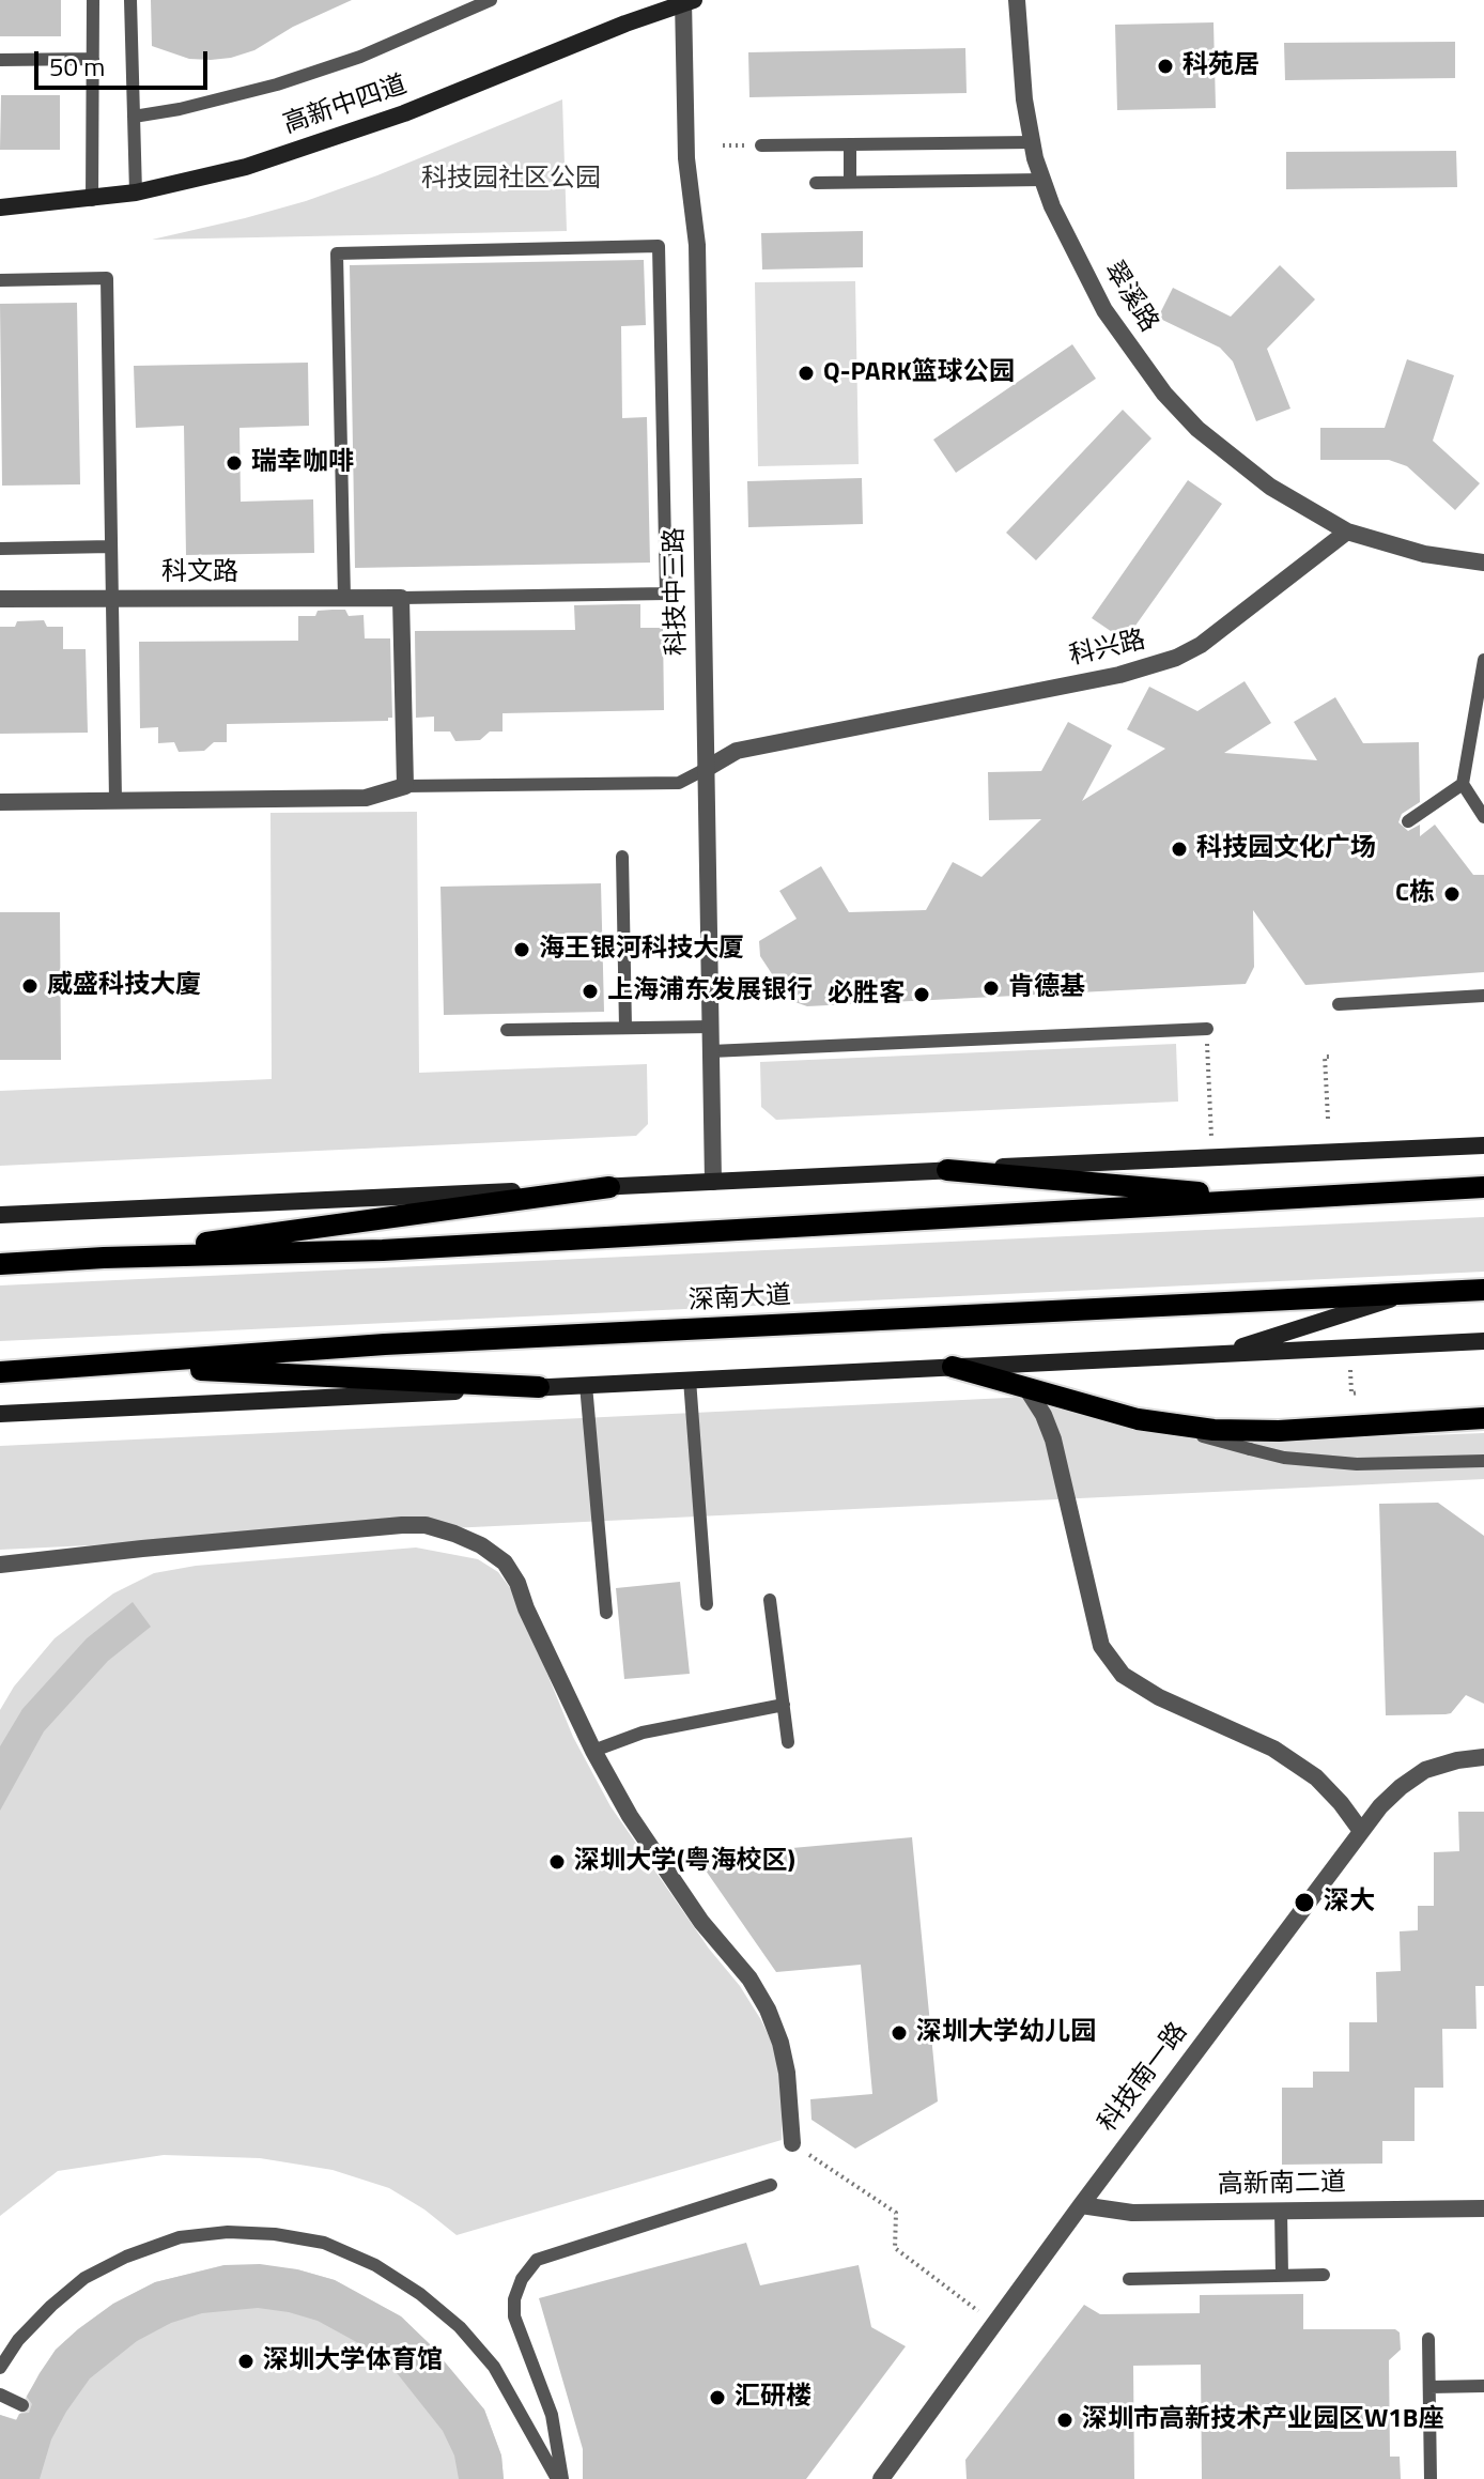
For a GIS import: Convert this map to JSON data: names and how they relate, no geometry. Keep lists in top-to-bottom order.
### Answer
{
  "streets": {
    "main road": ["高新中四道", "深南大道"],
    "street": [
      "翠溪路",
      "科文路",
      "科技中三路",
      "科兴路",
      "科技南一路",
      "高新南二道"
    ]
  },
  "crossings": [
    ["高新中四道", "科技中三路"],
    ["翠溪路", "科兴路"],
    ["科技中三路", "科兴路"],
    ["科技南一路", "高新南二道"]
  ],
  "parks": ["科技园社区公园"],
  "places": [
    "科苑居",
    "Q-PARK篮球公园",
    "瑞幸咖啡",
    "科技园文化广场",
    "C栋",
    "海王银河科技大厦",
    "威盛科技大廈",
    "肯德基",
    "上海浦东发展银行",
    "必胜客",
    "深圳大学(粤海校区)",
    "深大",
    "深圳大学幼儿园",
    "深圳大学体育馆",
    "汇研楼",
    "深圳市高新技术产业园区W1B座"
  ],
  "scale_bar": "50 m"
}
